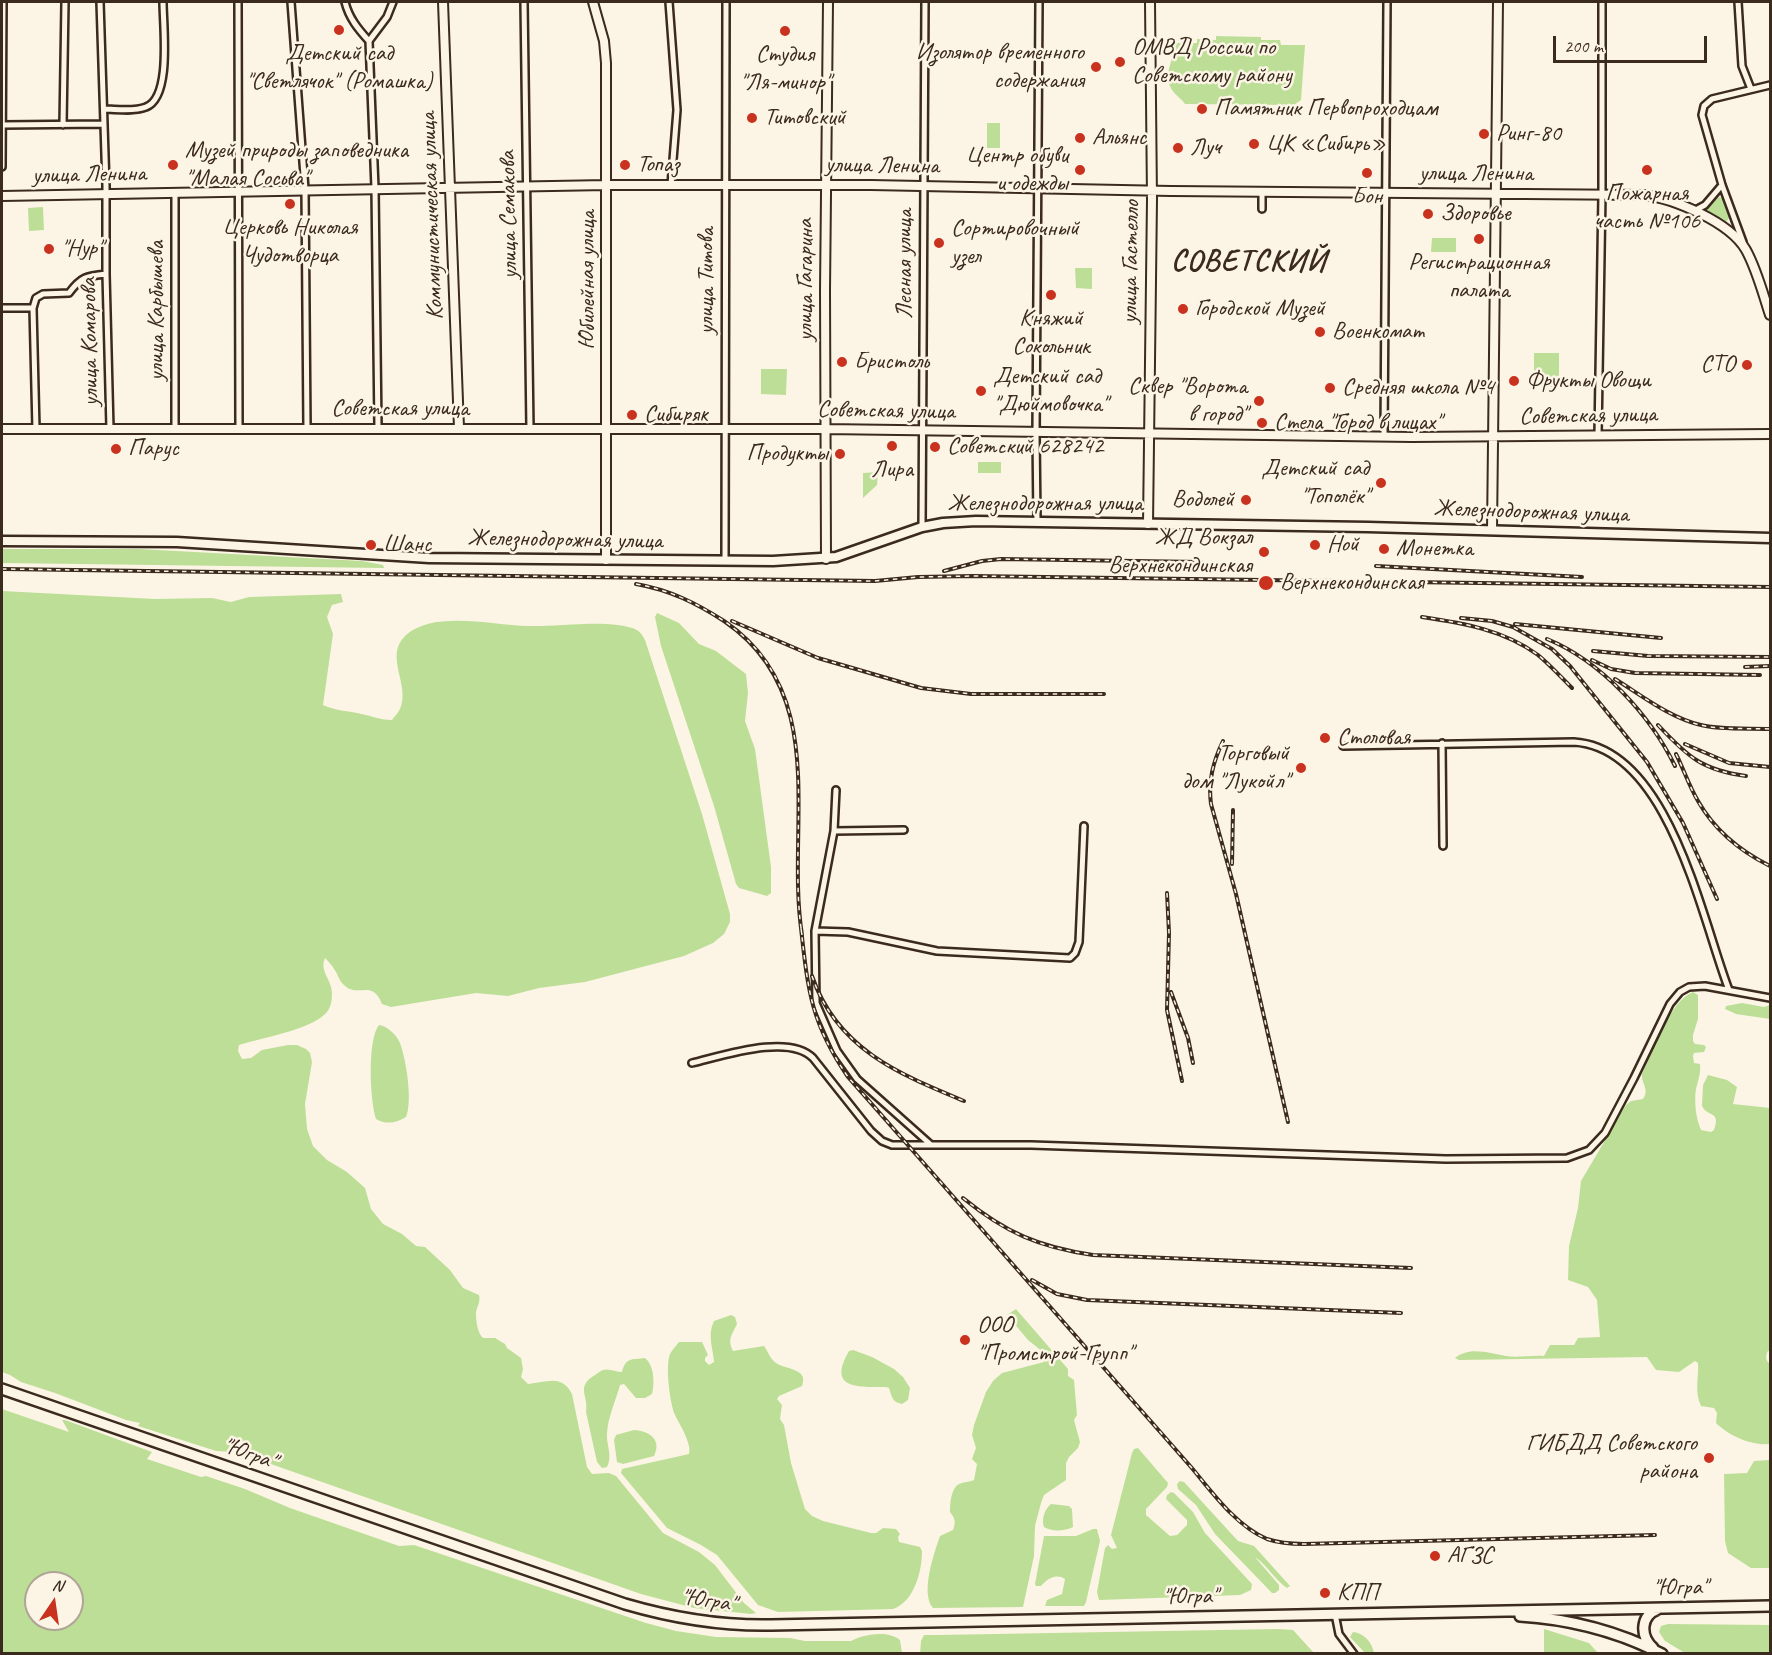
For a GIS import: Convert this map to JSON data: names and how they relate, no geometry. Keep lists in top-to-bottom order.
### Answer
{
  "streets": {
    "highway": ["\"Югра\""],
    "main road": ["Железнодорожная улица"],
    "street": [
      "улица Ленина",
      "улица Семакова",
      "Коммунистическая улица",
      "улица Гастелло",
      "Лесная улица",
      "Юбилейная улица",
      "улица Гагарина",
      "улица Титова",
      "улица Карбышева",
      "улица Комарова",
      "Советская улица"
    ]
  },
  "crossings": [
    ["улица Ленина", "улица Семакова"],
    ["улица Ленина", "Коммунистическая улица"],
    ["улица Ленина", "улица Гастелло"],
    ["улица Ленина", "Лесная улица"],
    ["улица Ленина", "Юбилейная улица"],
    ["улица Ленина", "улица Гагарина"],
    ["улица Ленина", "улица Титова"],
    ["улица Ленина", "улица Карбышева"],
    ["улица Ленина", "улица Комарова"],
    ["улица Семакова", "Советская улица"],
    ["Коммунистическая улица", "Советская улица"],
    ["улица Гастелло", "Советская улица"],
    ["улица Гастелло", "Железнодорожная улица"],
    ["Лесная улица", "Советская улица"],
    ["Лесная улица", "Железнодорожная улица"],
    ["Юбилейная улица", "Советская улица"],
    ["Юбилейная улица", "Железнодорожная улица"],
    ["улица Гагарина", "Советская улица"],
    ["улица Гагарина", "Железнодорожная улица"],
    ["улица Титова", "Советская улица"],
    ["улица Титова", "Железнодорожная улица"],
    ["улица Карбышева", "Советская улица"],
    ["улица Комарова", "Советская улица"]
  ],
  "districts": ["СОВЕТСКИЙ"],
  "places": [
    "Детский сад \"Светлячок\" (Ромашка)",
    "Студия \"Ля-минор\"",
    "ОМВД России по Советскому району",
    "Изолятор временного содержания",
    "Памятник Первопроходцам",
    "Титовский",
    "Ринг-80",
    "Альянс",
    "ЦК «Сибирь»",
    "Луч",
    "Музей природы заповедника \"Малая Сосьва\"",
    "Топаз",
    "Центр обуви и одежды",
    "Пожарная часть №106",
    "Бон",
    "Церковь Николая Чудотворца",
    "Здоровье",
    "Регистрационная палата",
    "Сортировочный узел",
    "\"Нур\"",
    "Княжий Сокольник",
    "Городской Музей",
    "Военкомат",
    "Бристоль",
    "СТО",
    "Фрукты Овощи",
    "Средняя школа №4",
    "Детский сад \"Дюймовочка\"",
    "Сквер \"Ворота в город\"",
    "Сибиряк",
    "Стела \"Город в лицах\"",
    "Лира",
    "Советский 628242",
    "Парус",
    "Продукты",
    "Детский сад \"Тополёк\"",
    "Водолей",
    "Шанс",
    "Ной",
    "Монетка",
    "ЖД Вокзал Верхнекондинская",
    "Верхнекондинская",
    "Столовая",
    "Торговый дом \"Лукойл\"",
    "ООО \"Промстрой-Групп\"",
    "ГИБДД Советского района",
    "АГЗС",
    "КПП"
  ],
  "scale_bar": "200 m",
  "north": "top"
}
